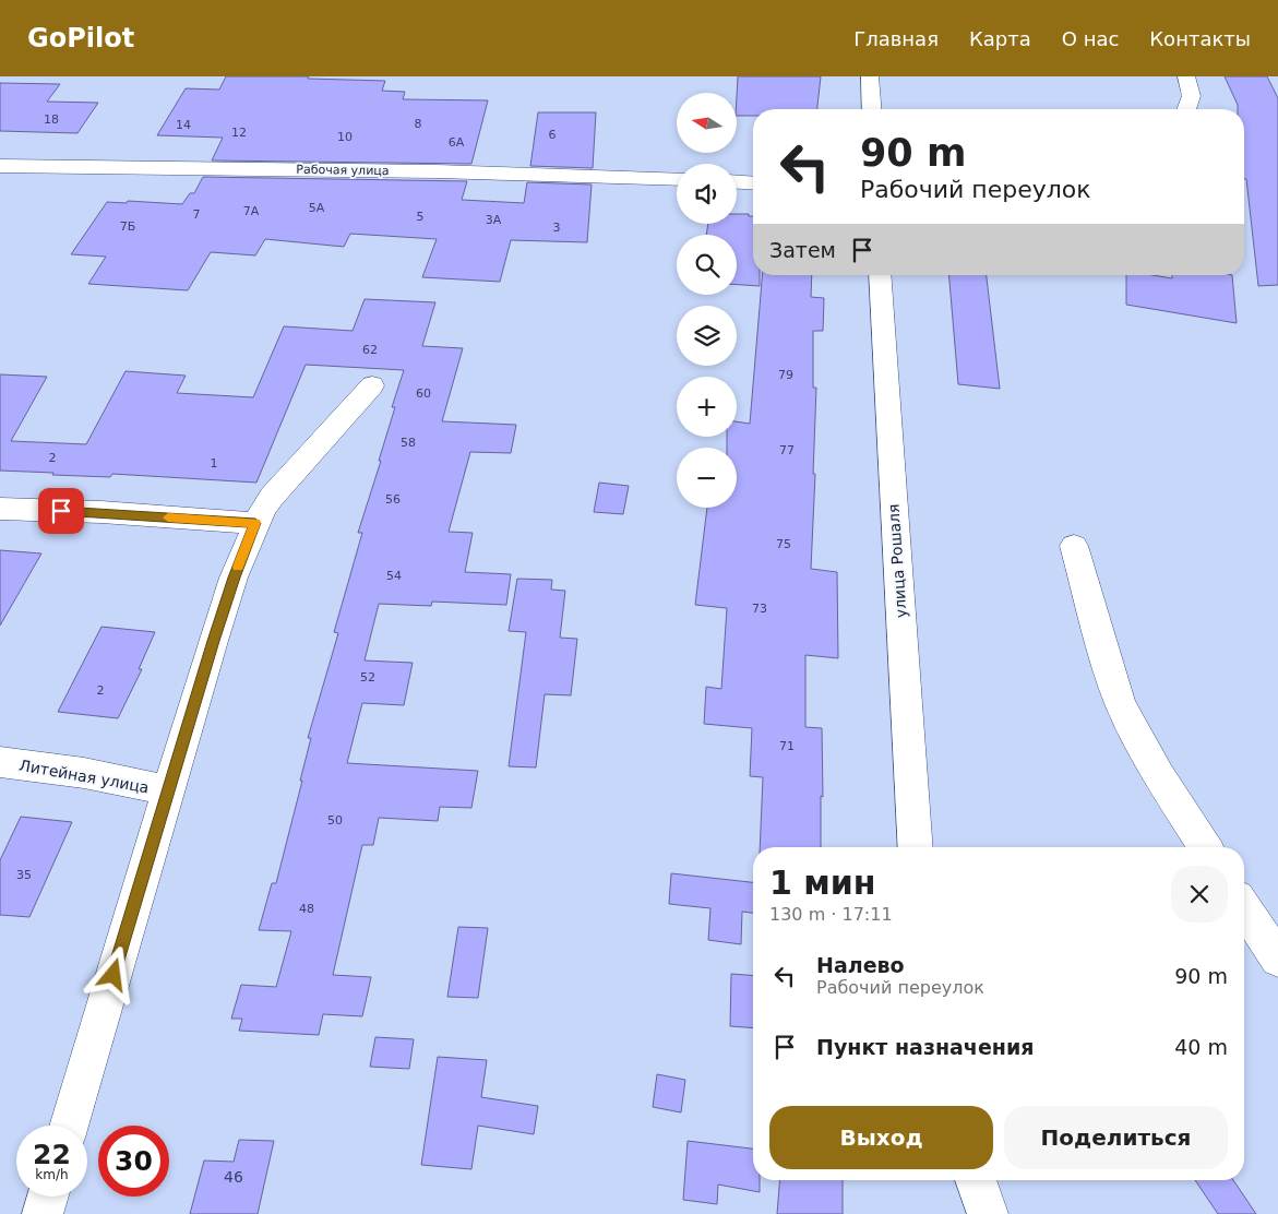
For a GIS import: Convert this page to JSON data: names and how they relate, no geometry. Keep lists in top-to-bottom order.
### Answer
{
  "streets": {
    "street": ["Рабочая улица", "улица Рошаля", "Литейная улица"]
  },
  "house_numbers": [
    "18",
    "8",
    "14",
    "12",
    "6",
    "10",
    "6А",
    "5А",
    "7А",
    "7",
    "5",
    "3А",
    "7Б",
    "3",
    "62",
    "79",
    "60",
    "58",
    "77",
    "2",
    "1",
    "56",
    "75",
    "54",
    "73",
    "52",
    "2",
    "71",
    "50",
    "35",
    "48",
    "46"
  ],
  "north": "left",
  "page": {
    "header": "GoPilot",
    "nav": [
      "Главная",
      "Карта",
      "О нас",
      "Контакты"
    ],
    "map_buttons": ["+", "−"],
    "turn": ["90 m", "Рабочий переулок"],
    "then": "Затем",
    "heading": ["1 мин", "130 m · 17:11"],
    "list": [
      {
        "name": "Налево",
        "note": "Рабочий переулок",
        "value": "90 m"
      },
      {
        "name": "Пункт назначения",
        "value": "40 m"
      }
    ],
    "buttons": ["Выход", "Поделиться"],
    "speed": "22 km/h",
    "limit": "30"
  }
}
